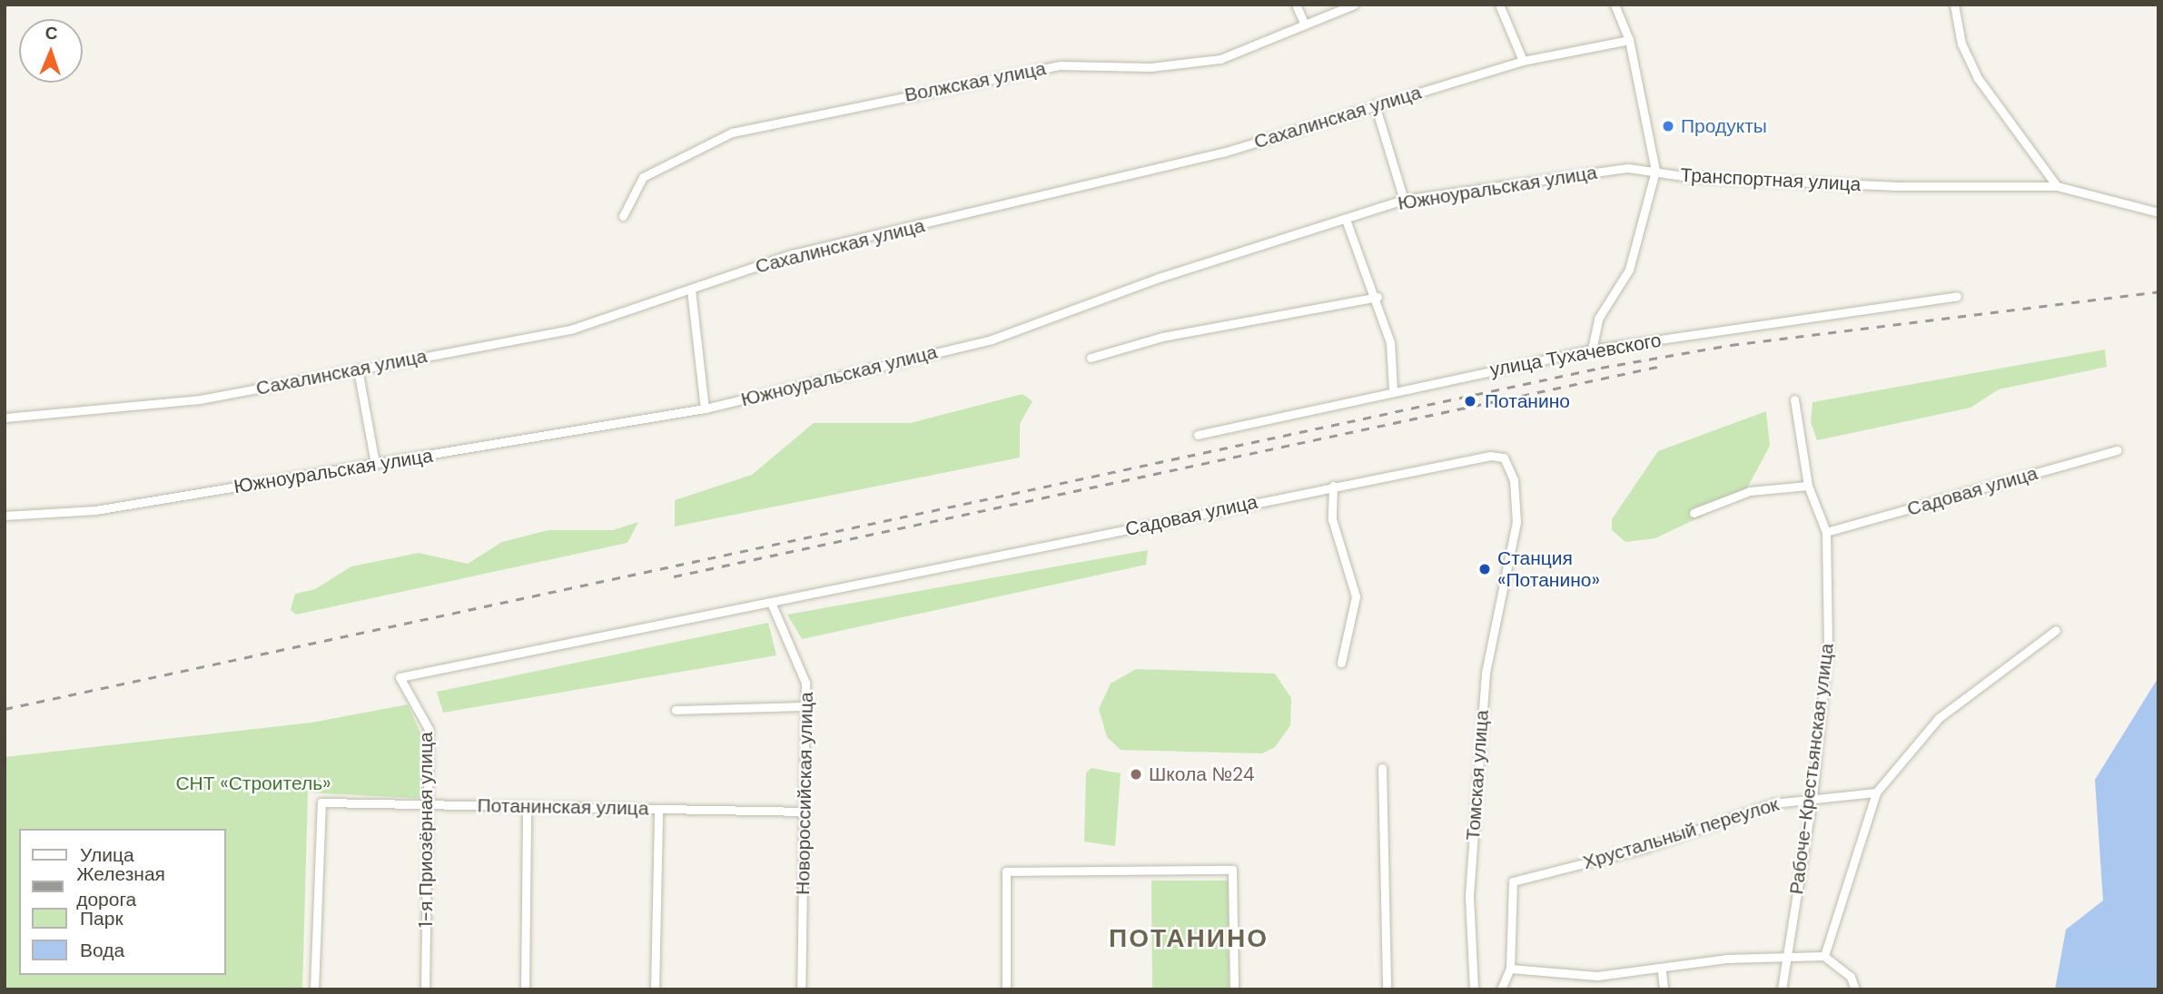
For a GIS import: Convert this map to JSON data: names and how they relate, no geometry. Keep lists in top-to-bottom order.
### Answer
{
  "streets": {
    "street": [
      "Волжская улица",
      "Сахалинская улица",
      "Транспортная улица",
      "Южноуральская улица",
      "улица Тухачевского",
      "Садовая улица",
      "Рабоче-Крестьянская улица",
      "Томская улица",
      "Новороссийская улица",
      "Потанинская улица",
      "1-я Приозёрная улица",
      "Хрустальный переулок"
    ]
  },
  "crossings": [
    ["Сахалинская улица", "Транспортная улица"],
    ["Транспортная улица", "Южноуральская улица"],
    ["Садовая улица", "Рабоче-Крестьянская улица"],
    ["Садовая улица", "Томская улица"],
    ["Садовая улица", "Новороссийская улица"],
    ["Садовая улица", "1-я Приозёрная улица"],
    ["Рабоче-Крестьянская улица", "Хрустальный переулок"],
    ["Новороссийская улица", "Потанинская улица"],
    ["Потанинская улица", "1-я Приозёрная улица"]
  ],
  "districts": ["ПОТАНИНО"],
  "parks": ["СНТ «Строитель»"],
  "places": [
    "Продукты",
    "Потанино",
    "Станция «Потанино»",
    "Школа №24"
  ],
  "legend": [
    "Улица",
    "Железная дорога",
    "Парк",
    "Вода"
  ],
  "north": "top"
}
